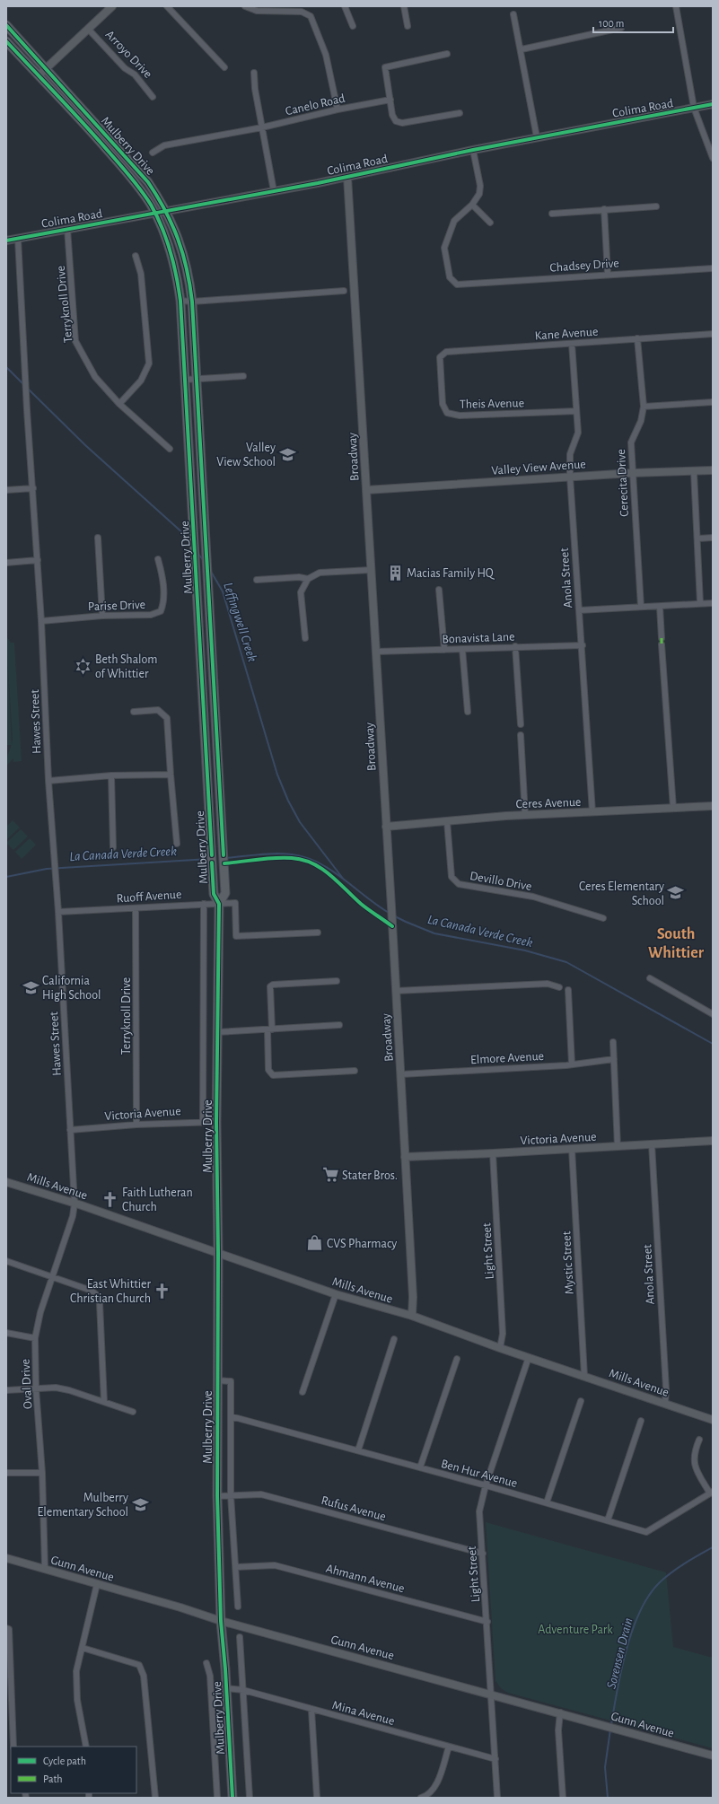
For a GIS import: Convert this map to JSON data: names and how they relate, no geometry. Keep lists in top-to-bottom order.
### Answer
{
  "streets": {
    "main road": ["Mulberry Drive"],
    "street": [
      "Arroyo Drive",
      "Canelo Road",
      "Colima Road",
      "Chadsey Drive",
      "Terryknoll Drive",
      "Kane Avenue",
      "Theis Avenue",
      "Broadway",
      "Valley View Avenue",
      "Cerecita Drive",
      "Anola Street",
      "Parise Drive",
      "Bonavista Lane",
      "Hawes Street",
      "Ceres Avenue",
      "Devillo Drive",
      "Ruoff Avenue",
      "Elmore Avenue",
      "Victoria Avenue",
      "Mills Avenue",
      "Light Street",
      "Mystic Street",
      "Oval Drive",
      "Ben Hur Avenue",
      "Rufus Avenue",
      "Gunn Avenue",
      "Ahmann Avenue",
      "Mina Avenue"
    ]
  },
  "crossings": [
    ["Arroyo Drive", "Mulberry Drive"],
    ["Colima Road", "Mulberry Drive"],
    ["Colima Road", "Terryknoll Drive"],
    ["Colima Road", "Broadway"],
    ["Colima Road", "Hawes Street"],
    ["Mulberry Drive", "Ruoff Avenue"],
    ["Mulberry Drive", "Victoria Avenue"],
    ["Mulberry Drive", "Mills Avenue"],
    ["Mulberry Drive", "Ben Hur Avenue"],
    ["Mulberry Drive", "Rufus Avenue"],
    ["Mulberry Drive", "Gunn Avenue"],
    ["Mulberry Drive", "Ahmann Avenue"],
    ["Mulberry Drive", "Mina Avenue"],
    ["Terryknoll Drive", "Ruoff Avenue"],
    ["Terryknoll Drive", "Victoria Avenue"],
    ["Kane Avenue", "Theis Avenue"],
    ["Kane Avenue", "Cerecita Drive"],
    ["Kane Avenue", "Anola Street"],
    ["Theis Avenue", "Anola Street"],
    ["Broadway", "Valley View Avenue"],
    ["Broadway", "Bonavista Lane"],
    ["Broadway", "Ceres Avenue"],
    ["Broadway", "Elmore Avenue"],
    ["Broadway", "Victoria Avenue"],
    ["Broadway", "Mills Avenue"],
    ["Valley View Avenue", "Cerecita Drive"],
    ["Valley View Avenue", "Anola Street"],
    ["Anola Street", "Bonavista Lane"],
    ["Anola Street", "Ceres Avenue"],
    ["Anola Street", "Victoria Avenue"],
    ["Anola Street", "Mills Avenue"],
    ["Parise Drive", "Hawes Street"],
    ["Hawes Street", "Ruoff Avenue"],
    ["Hawes Street", "Victoria Avenue"],
    ["Hawes Street", "Mills Avenue"],
    ["Hawes Street", "Oval Drive"],
    ["Ceres Avenue", "Devillo Drive"],
    ["Victoria Avenue", "Light Street"],
    ["Victoria Avenue", "Mystic Street"],
    ["Mills Avenue", "Light Street"],
    ["Mills Avenue", "Mystic Street"],
    ["Mills Avenue", "Oval Drive"],
    ["Light Street", "Ben Hur Avenue"],
    ["Light Street", "Rufus Avenue"],
    ["Light Street", "Gunn Avenue"],
    ["Light Street", "Ahmann Avenue"],
    ["Light Street", "Mina Avenue"],
    ["Oval Drive", "Gunn Avenue"]
  ],
  "districts": ["South Whittier"],
  "water": ["Leffingwell Creek", "La Canada Verde Creek", "Sorensen Drain"],
  "parks": ["Adventure Park"],
  "places": {
    "school or university": [
      "Valley View School",
      "Ceres Elementary School",
      "California High School",
      "Mulberry Elementary School"
    ],
    "building": ["Macias Family HQ"],
    "synagogue": ["Beth Shalom of Whittier"],
    "supermarket": ["Stater Bros."],
    "church": ["Faith Lutheran Church", "East Whittier Christian Church"],
    "shop": ["CVS Pharmacy"]
  },
  "legend": ["Cycle path", "Path"],
  "scale_bar": "100 m"
}
